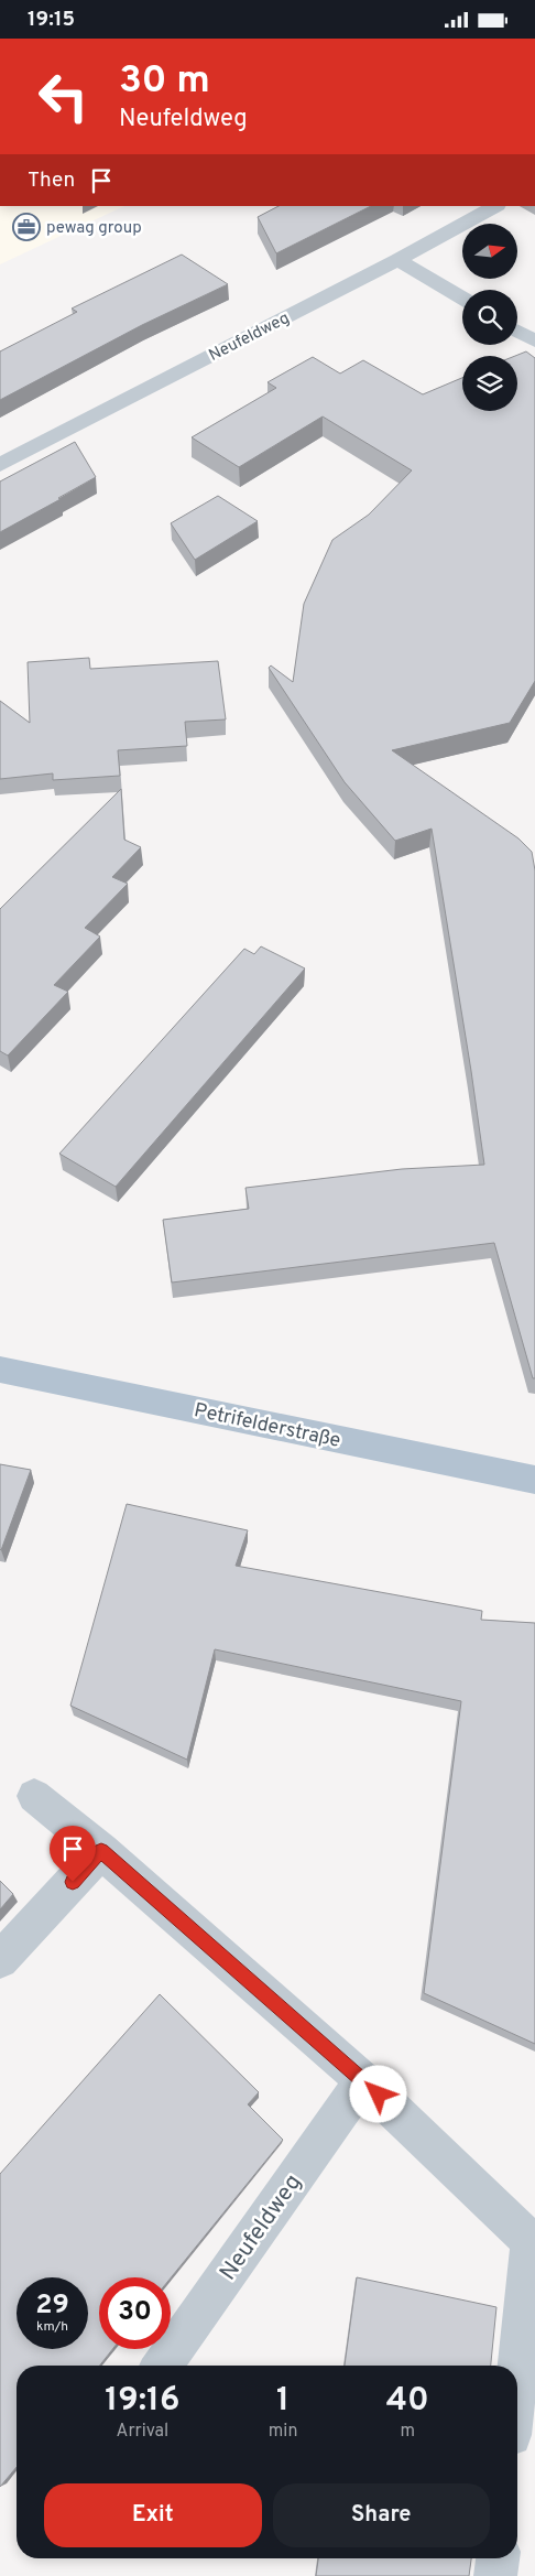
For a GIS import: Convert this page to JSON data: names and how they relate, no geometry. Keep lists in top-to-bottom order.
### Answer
{
  "streets": {
    "main road": ["Petrifelderstraße"],
    "street": ["Neufeldweg"]
  },
  "places": {
    "office": ["pewag group"]
  },
  "north": "right",
  "page": {
    "status": "19:15",
    "turn": ["30 m", "Neufeldweg"],
    "then": "Then",
    "speed": "29 km/h",
    "limit": "30",
    "eta": [
      "19:16",
      "Arrival",
      "1",
      "min",
      "40",
      "m"
    ],
    "buttons": ["Exit", "Share"]
  }
}
